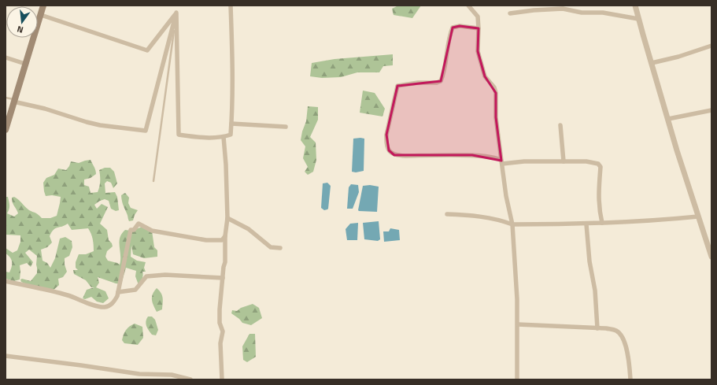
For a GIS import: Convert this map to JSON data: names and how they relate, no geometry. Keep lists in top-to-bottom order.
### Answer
{
  "north": "bottom"
}
